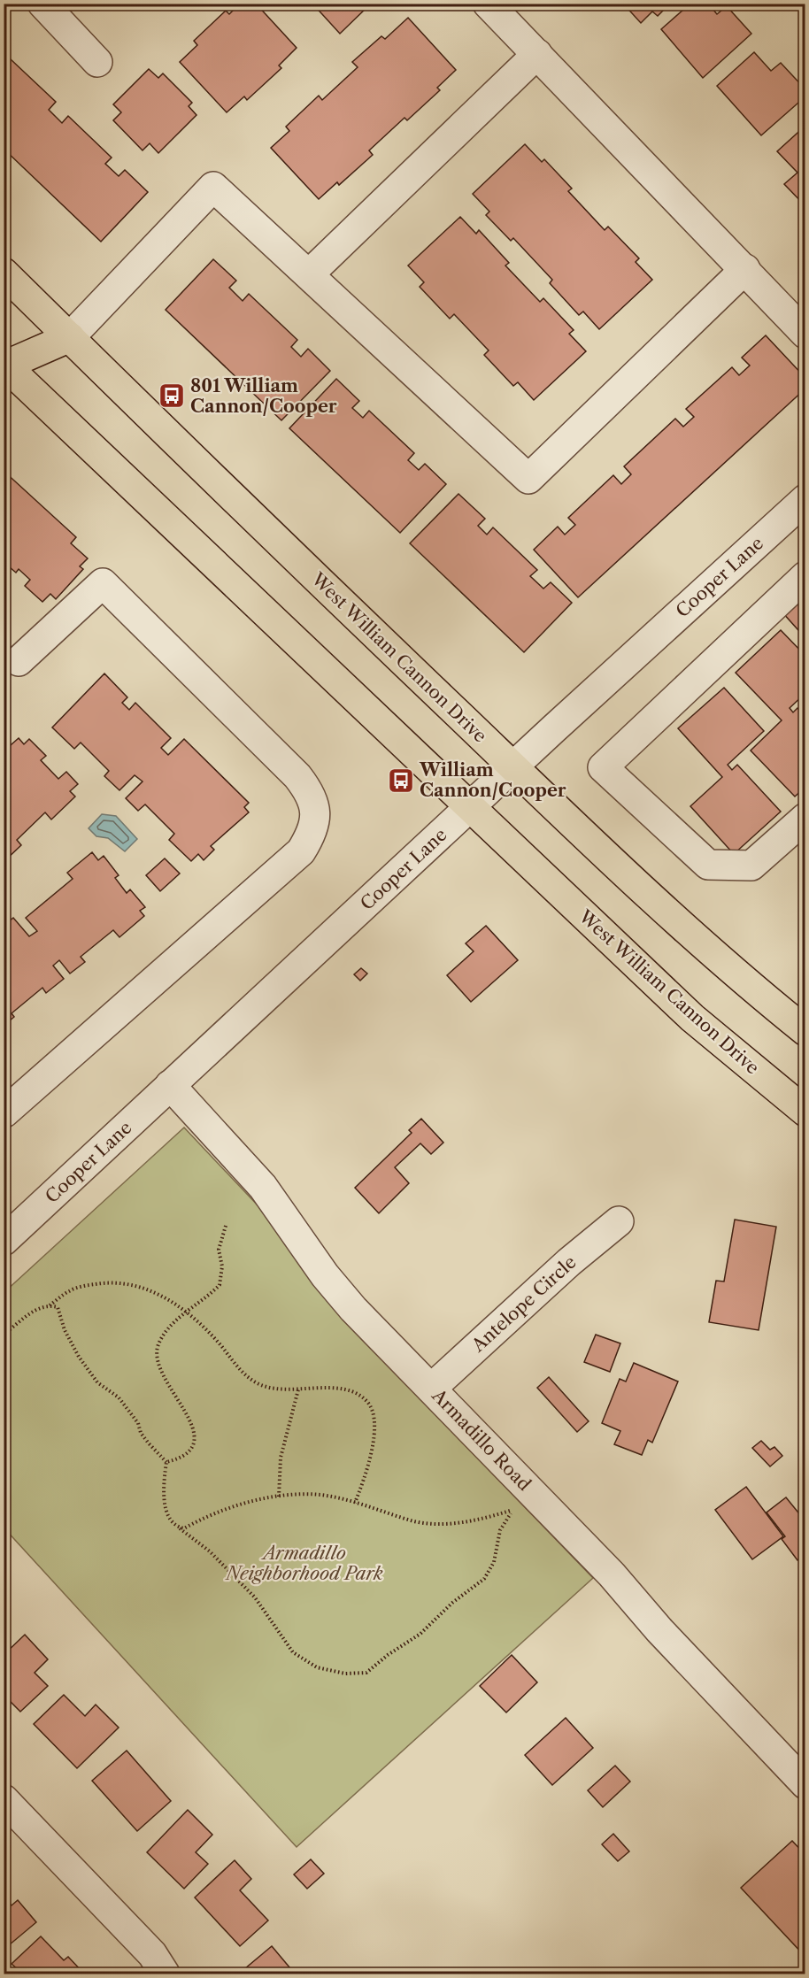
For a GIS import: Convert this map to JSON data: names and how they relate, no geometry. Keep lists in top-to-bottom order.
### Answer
{
  "streets": {
    "main road": ["West William Cannon Drive"],
    "street": ["Cooper Lane", "Antelope Circle", "Armadillo Road"]
  },
  "crossings": [
    ["Cooper Lane", "West William Cannon Drive"],
    ["Cooper Lane", "Armadillo Road"],
    ["Antelope Circle", "Armadillo Road"]
  ],
  "parks": ["Armadillo Neighborhood Park"],
  "places": {
    "bus stop": ["801 William Cannon/Cooper", "William Cannon/Cooper"]
  }
}
